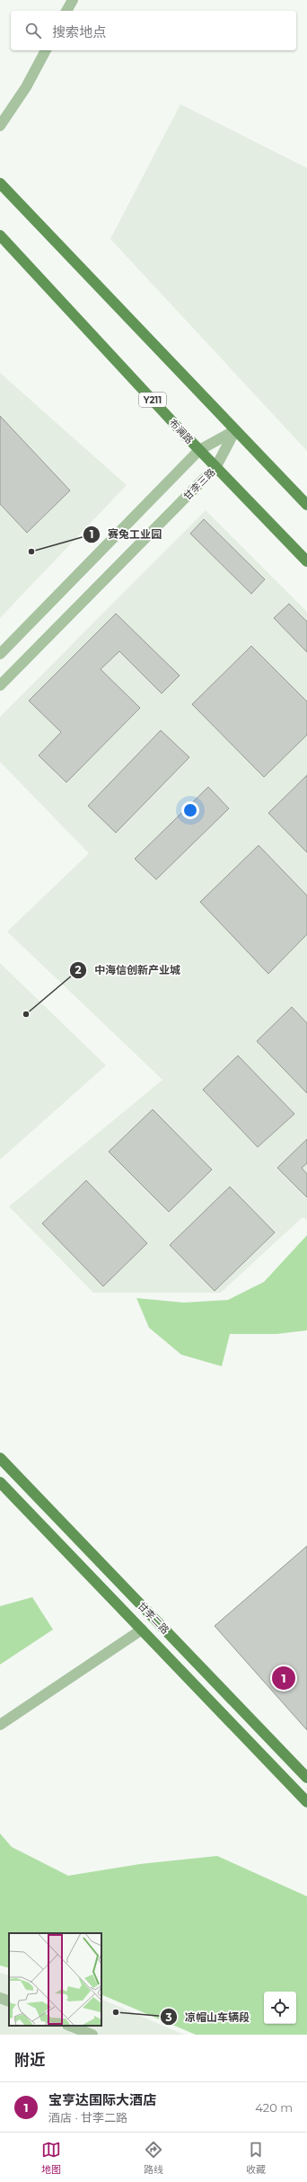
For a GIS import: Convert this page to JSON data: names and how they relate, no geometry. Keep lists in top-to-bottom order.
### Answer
{
  "streets": {
    "main road": ["Y211", "布澜路", "甘李二路"],
    "street": ["甘李三路"]
  },
  "crossings": [
    ["布澜路", "甘李三路"]
  ],
  "places": ["赛兔工业园", "中海信创新产业城", "凉帽山车辆段"],
  "page": {
    "search": "搜索地点",
    "pins": "1",
    "heading": "附近",
    "list": [
      {
        "mark": "1",
        "name": "宝亨达国际大酒店",
        "note": "酒店 · 甘李二路",
        "value": "420 m"
      }
    ],
    "nav": ["地图", "路线", "收藏"]
  }
}
